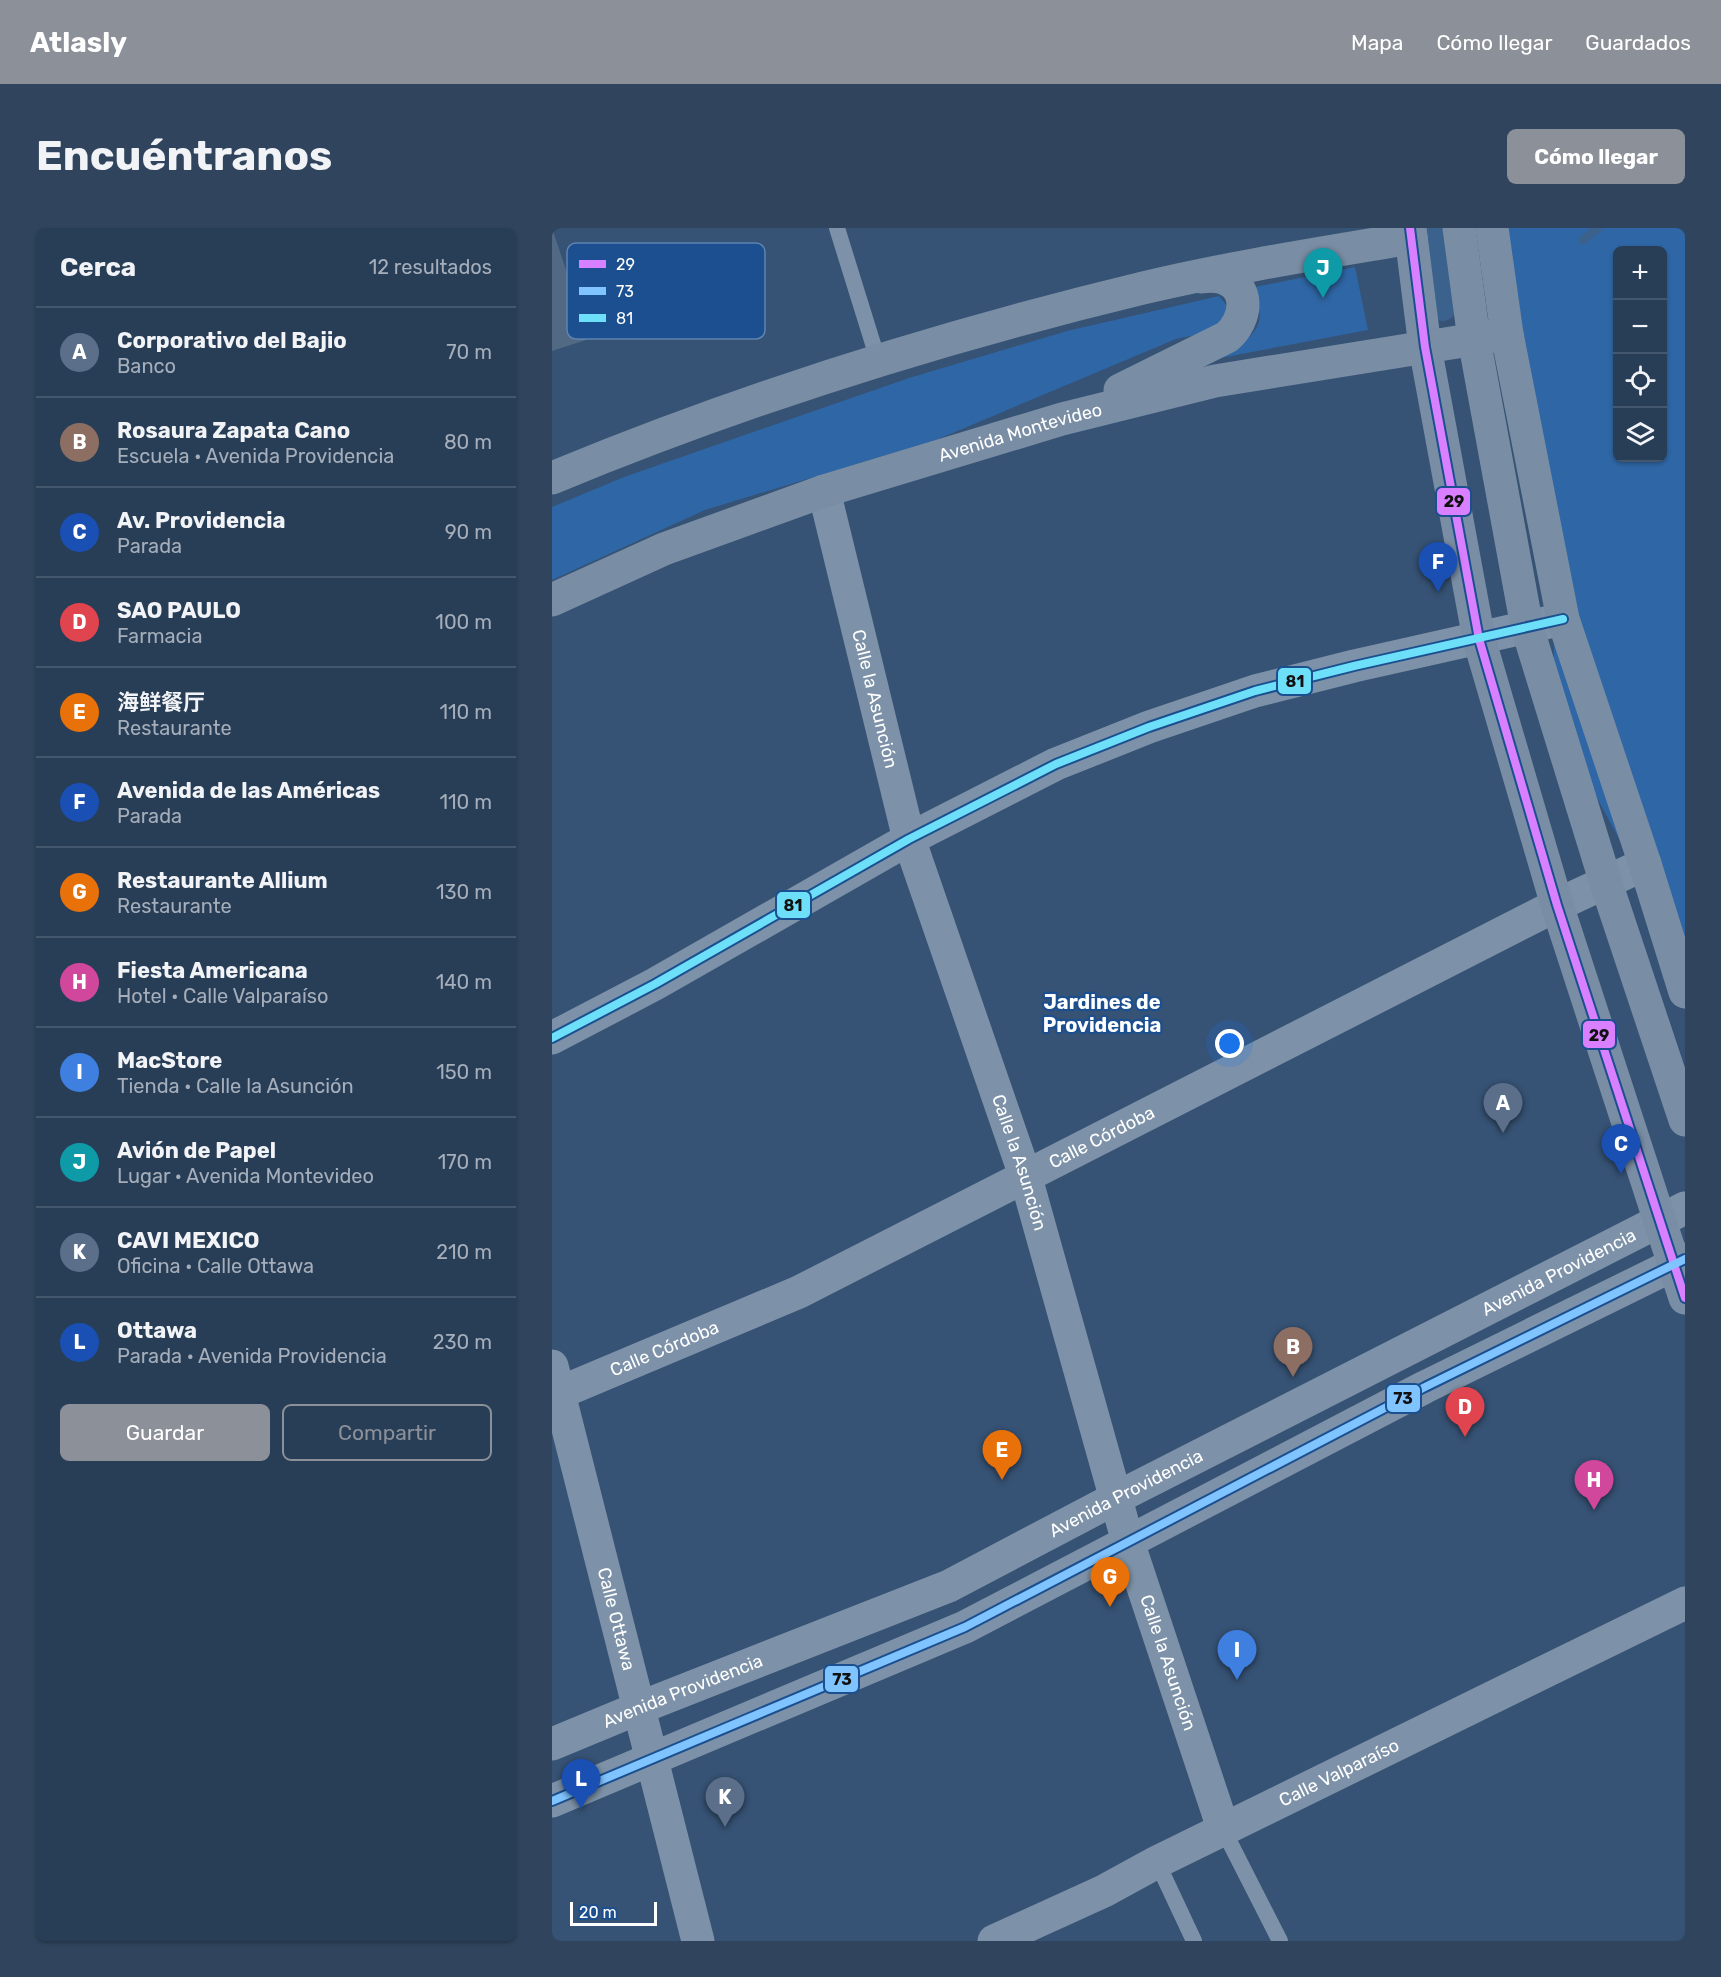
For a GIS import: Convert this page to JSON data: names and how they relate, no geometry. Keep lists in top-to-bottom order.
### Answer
{
  "streets": {
    "main road": ["Avenida Montevideo"],
    "street": [
      "Calle la Asunción",
      "Calle Córdoba",
      "Avenida Providencia",
      "Calle Ottawa",
      "Calle Valparaíso"
    ]
  },
  "crossings": [
    ["Avenida Montevideo", "Calle la Asunción"],
    ["Calle la Asunción", "Calle Córdoba"],
    ["Calle la Asunción", "Avenida Providencia"],
    ["Calle la Asunción", "Calle Valparaíso"],
    ["Calle Córdoba", "Calle Ottawa"],
    ["Avenida Providencia", "Calle Ottawa"]
  ],
  "districts": ["Jardines de Providencia"],
  "lines": ["transit line 29", "transit line 81", "transit line 73"],
  "legend": ["29", "73", "81"],
  "scale_bar": "20 m",
  "page": {
    "header": "Atlasly",
    "nav": ["Mapa", "Cómo llegar", "Guardados"],
    "buttons": [
      "Cómo llegar",
      ["Guardar", "Compartir"]
    ],
    "title": "Encuéntranos",
    "heading": ["Cerca", "12 resultados"],
    "map_buttons": ["+", "−"],
    "pins": [
      "J",
      "F",
      "A",
      "C",
      "B",
      "D",
      "E",
      "H",
      "G",
      "I",
      "L",
      "K"
    ],
    "list": [
      {
        "mark": "A",
        "name": "Corporativo del Bajio",
        "note": "Banco",
        "value": "70 m"
      },
      {
        "mark": "B",
        "name": "Rosaura Zapata Cano",
        "note": "Escuela · Avenida Providencia",
        "value": "80 m"
      },
      {
        "mark": "C",
        "name": "Av. Providencia",
        "note": "Parada",
        "value": "90 m"
      },
      {
        "mark": "D",
        "name": "SAO PAULO",
        "note": "Farmacia",
        "value": "100 m"
      },
      {
        "mark": "E",
        "name": "海鲜餐厅",
        "note": "Restaurante",
        "value": "110 m"
      },
      {
        "mark": "F",
        "name": "Avenida de las Américas",
        "note": "Parada",
        "value": "110 m"
      },
      {
        "mark": "G",
        "name": "Restaurante Allium",
        "note": "Restaurante",
        "value": "130 m"
      },
      {
        "mark": "H",
        "name": "Fiesta Americana",
        "note": "Hotel · Calle Valparaíso",
        "value": "140 m"
      },
      {
        "mark": "I",
        "name": "MacStore",
        "note": "Tienda · Calle la Asunción",
        "value": "150 m"
      },
      {
        "mark": "J",
        "name": "Avión de Papel",
        "note": "Lugar · Avenida Montevideo",
        "value": "170 m"
      },
      {
        "mark": "K",
        "name": "CAVI MEXICO",
        "note": "Oficina · Calle Ottawa",
        "value": "210 m"
      },
      {
        "mark": "L",
        "name": "Ottawa",
        "note": "Parada · Avenida Providencia",
        "value": "230 m"
      }
    ],
    "scale": "20 m"
  }
}
